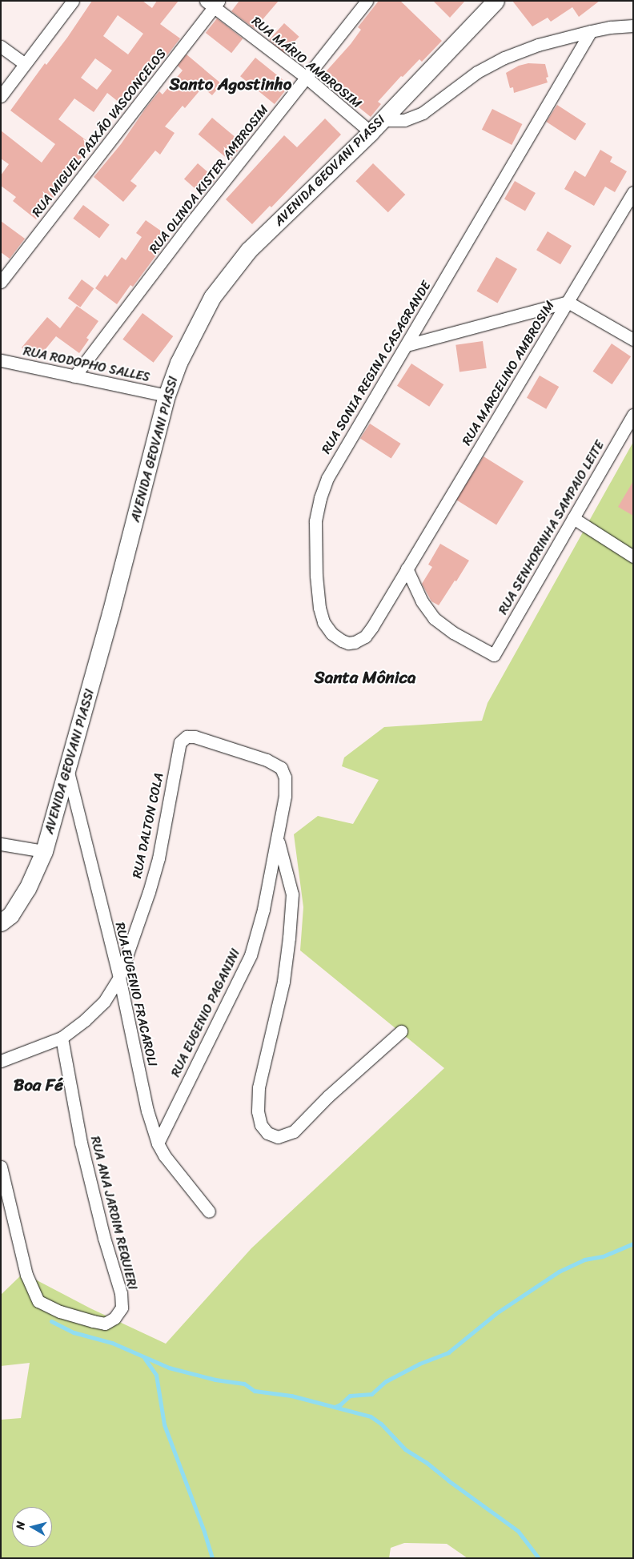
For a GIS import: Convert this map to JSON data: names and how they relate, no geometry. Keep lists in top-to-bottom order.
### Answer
{
  "streets": {
    "main road": ["AVENIDA GEOVANI PIASSI"],
    "street": [
      "RUA MÁRIO AMBROSIM",
      "RUA MIGUEL PAIXÃO VASCONCELOS",
      "RUA OLINDA KISTER AMBROSIM",
      "RUA RODOPHO SALLES",
      "RUA SONIA REGINA CASAGRANDE",
      "RUA MARCELINO AMBROSIM",
      "RUA SENHORINHA SAMPAIO LEITE",
      "RUA DALTON COLA",
      "RUA EUGENIO FRACAROLI",
      "RUA EUGENIO PAGANINI",
      "RUA ANA JARDIM REQUIERI"
    ]
  },
  "crossings": [
    ["RUA MÁRIO AMBROSIM", "RUA MIGUEL PAIXÃO VASCONCELOS"],
    ["RUA MÁRIO AMBROSIM", "AVENIDA GEOVANI PIASSI"],
    ["RUA MÁRIO AMBROSIM", "RUA OLINDA KISTER AMBROSIM"],
    ["AVENIDA GEOVANI PIASSI", "RUA RODOPHO SALLES"],
    ["AVENIDA GEOVANI PIASSI", "RUA EUGENIO FRACAROLI"],
    ["RUA OLINDA KISTER AMBROSIM", "RUA RODOPHO SALLES"],
    ["RUA SONIA REGINA CASAGRANDE", "RUA MARCELINO AMBROSIM"],
    ["RUA SONIA REGINA CASAGRANDE", "RUA SENHORINHA SAMPAIO LEITE"],
    ["RUA MARCELINO AMBROSIM", "RUA SENHORINHA SAMPAIO LEITE"],
    ["RUA DALTON COLA", "RUA EUGENIO FRACAROLI"],
    ["RUA DALTON COLA", "RUA EUGENIO PAGANINI"],
    ["RUA DALTON COLA", "RUA ANA JARDIM REQUIERI"],
    ["RUA EUGENIO FRACAROLI", "RUA EUGENIO PAGANINI"]
  ],
  "districts": ["Santo Agostinho", "Santa Mônica", "Boa Fé"],
  "north": "left"
}
